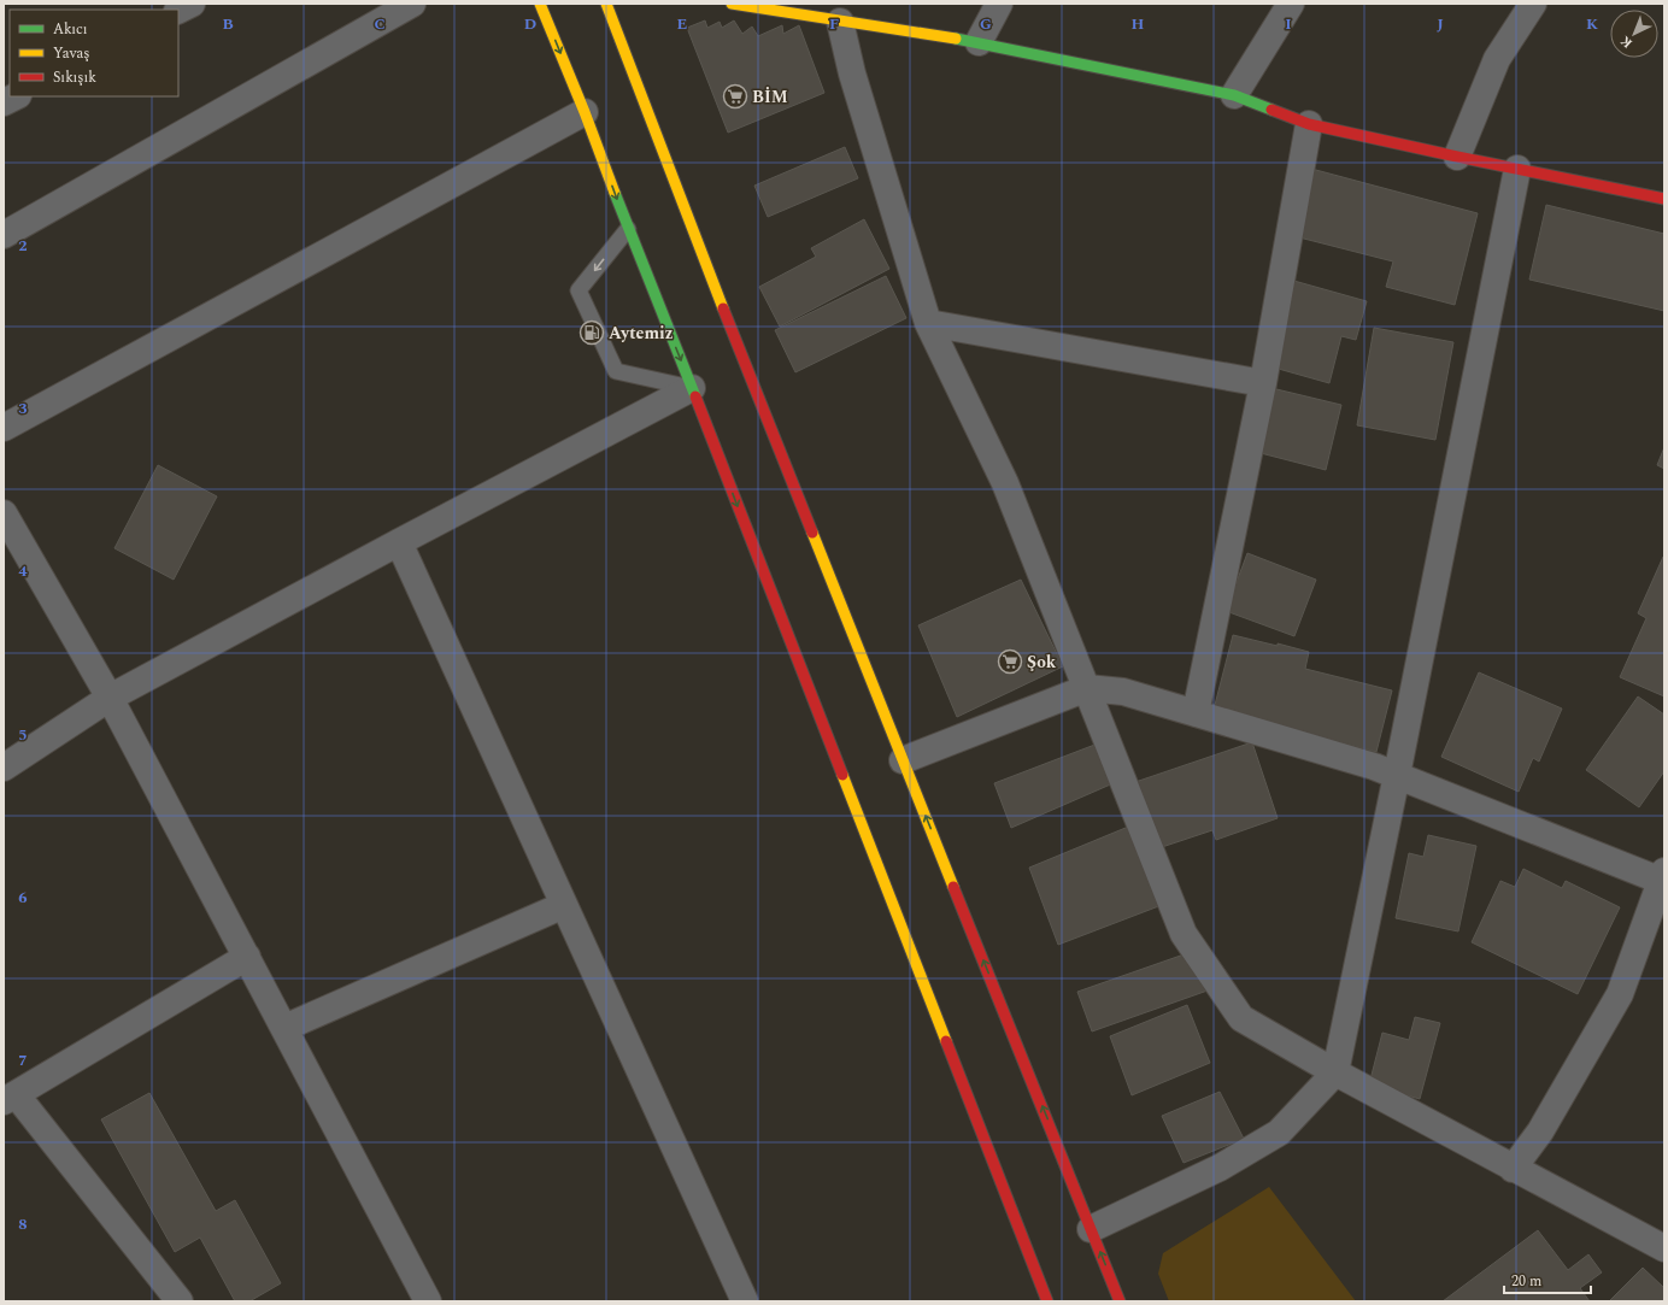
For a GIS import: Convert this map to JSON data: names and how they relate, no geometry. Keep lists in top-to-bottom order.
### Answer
{
  "places": {
    "supermarket": ["BİM", "Şok"],
    "fuel station": ["Aytemiz"]
  },
  "legend": ["Akıcı", "Yavaş", "Sıkışık"],
  "scale_bar": "20 m",
  "north": "bottom left",
  "grid": {
    "columns": [
      "B",
      "C",
      "D",
      "E",
      "F",
      "G",
      "H",
      "I",
      "J",
      "K"
    ],
    "rows": [
      "2",
      "3",
      "4",
      "5",
      "6",
      "7",
      "8"
    ]
  }
}
